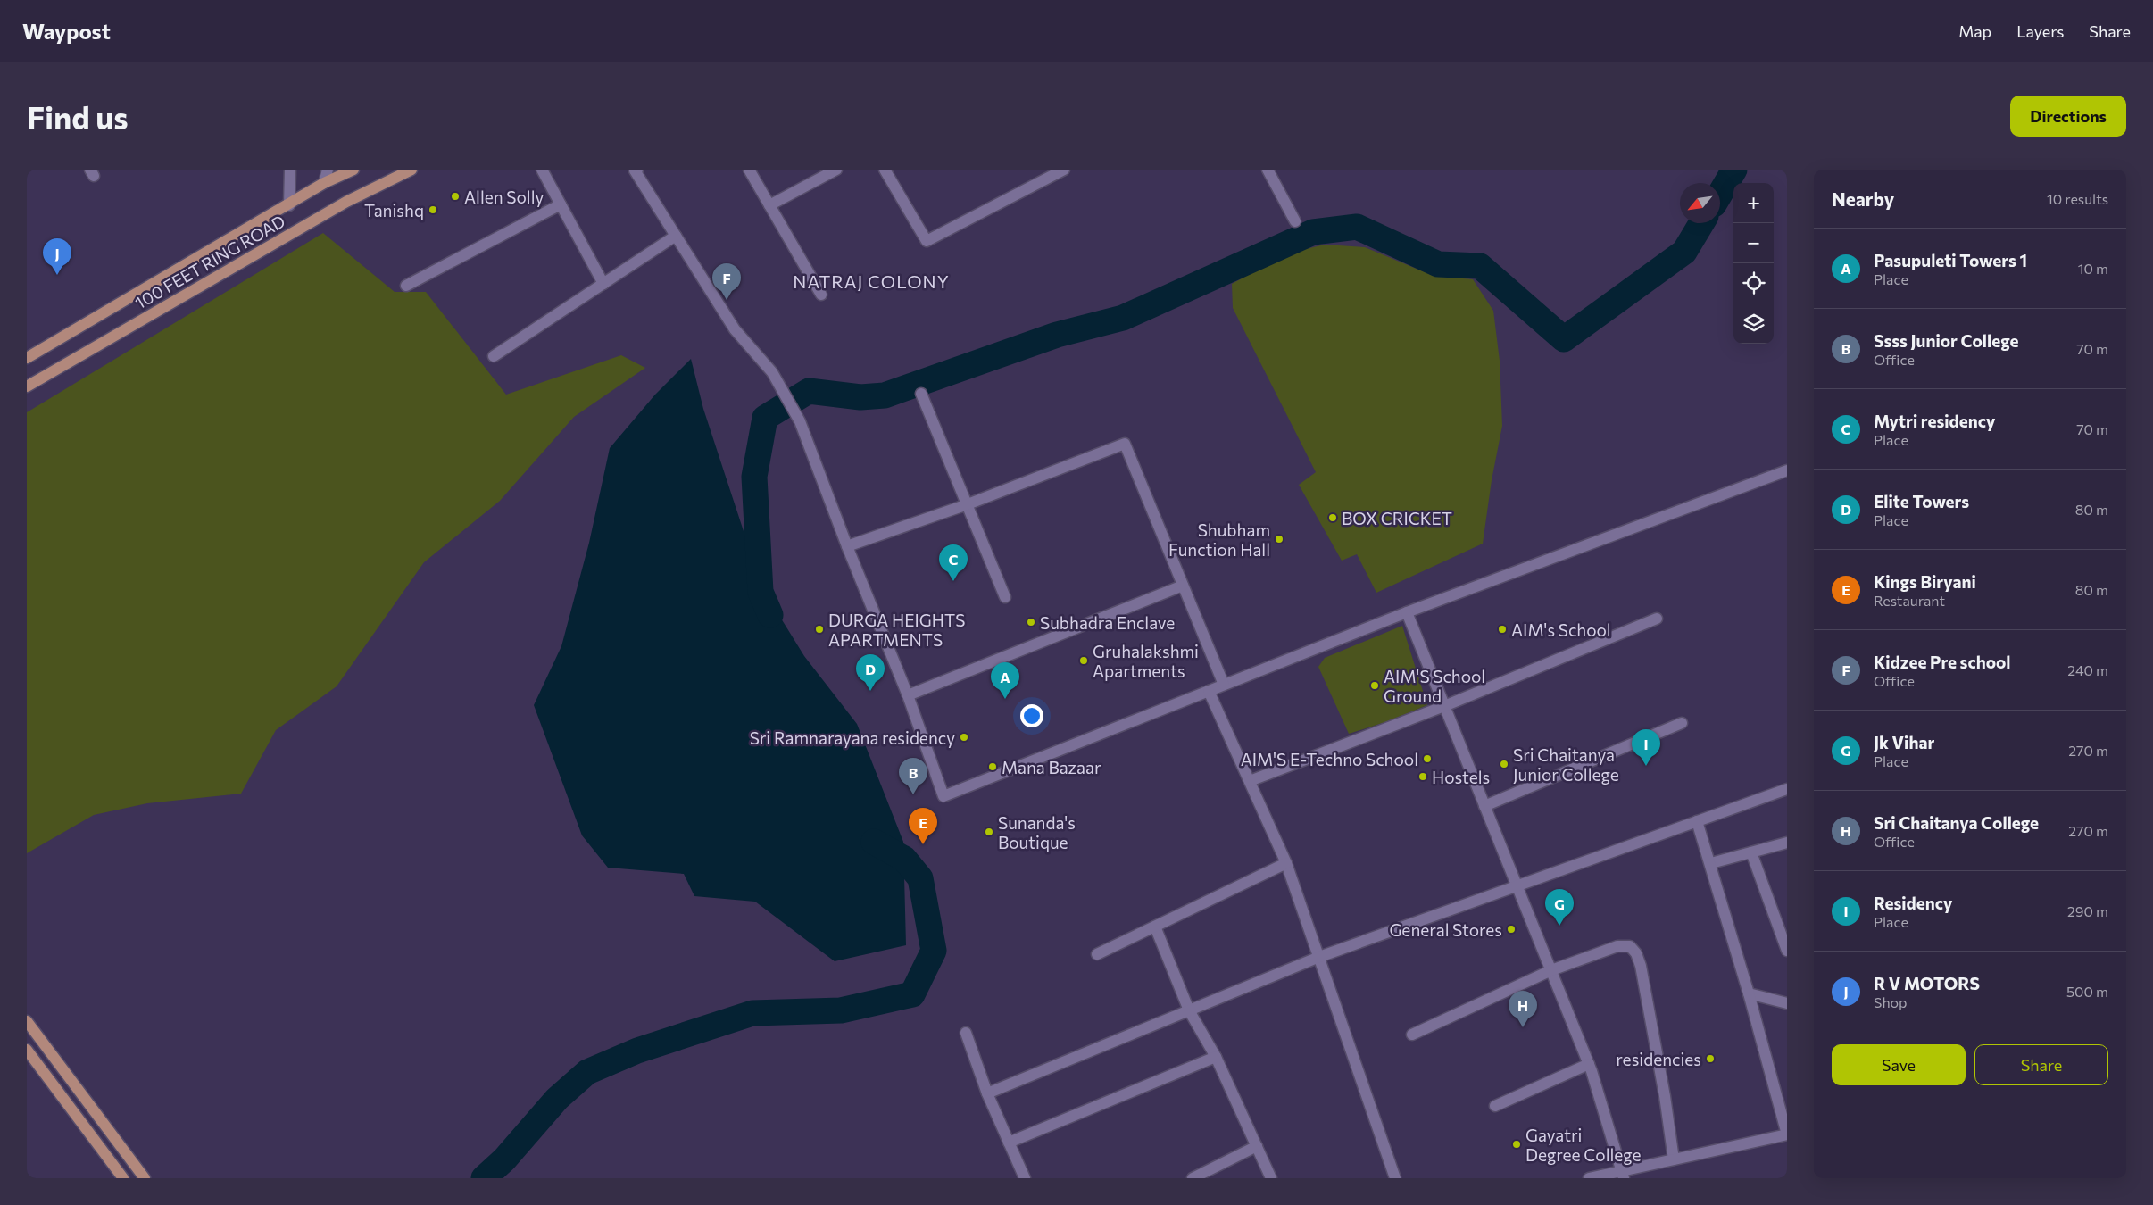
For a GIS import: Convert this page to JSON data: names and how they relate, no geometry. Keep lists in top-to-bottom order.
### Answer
{
  "streets": {
    "main road": ["100 FEET RING ROAD"]
  },
  "districts": ["NATRAJ COLONY"],
  "places": [
    "Allen Solly",
    "Tanishq",
    "BOX CRICKET",
    "Shubham Function Hall",
    "Subhadra Enclave",
    "DURGA HEIGHTS APARTMENTS",
    "AIM's School",
    "Gruhalakshmi Apartments",
    "AIM'S School Ground",
    "Sri Ramnarayana residency",
    "AIM'S E-Techno School",
    "Sri Chaitanya Junior College",
    "Mana Bazaar",
    "Hostels",
    "Sunanda's Boutique",
    "General Stores",
    "residencies",
    "Gayatri Degree College"
  ],
  "north": "bottom left",
  "page": {
    "header": "Waypost",
    "nav": ["Map", "Layers", "Share"],
    "buttons": [
      "Directions",
      ["Save", "Share"]
    ],
    "title": "Find us",
    "heading": ["Nearby", "10 results"],
    "map_buttons": ["+", "−"],
    "list": [
      {
        "mark": "A",
        "name": "Pasupuleti Towers 1",
        "note": "Place",
        "value": "10 m"
      },
      {
        "mark": "B",
        "name": "Ssss Junior College",
        "note": "Office",
        "value": "70 m"
      },
      {
        "mark": "C",
        "name": "Mytri residency",
        "note": "Place",
        "value": "70 m"
      },
      {
        "mark": "D",
        "name": "Elite Towers",
        "note": "Place",
        "value": "80 m"
      },
      {
        "mark": "E",
        "name": "Kings Biryani",
        "note": "Restaurant",
        "value": "80 m"
      },
      {
        "mark": "F",
        "name": "Kidzee Pre school",
        "note": "Office",
        "value": "240 m"
      },
      {
        "mark": "G",
        "name": "Jk Vihar",
        "note": "Place",
        "value": "270 m"
      },
      {
        "mark": "H",
        "name": "Sri Chaitanya College",
        "note": "Office",
        "value": "270 m"
      },
      {
        "mark": "I",
        "name": "Residency",
        "note": "Place",
        "value": "290 m"
      },
      {
        "mark": "J",
        "name": "R V MOTORS",
        "note": "Shop",
        "value": "500 m"
      }
    ],
    "pins": [
      "J",
      "F",
      "C",
      "D",
      "A",
      "I",
      "B",
      "E",
      "G",
      "H"
    ]
  }
}
